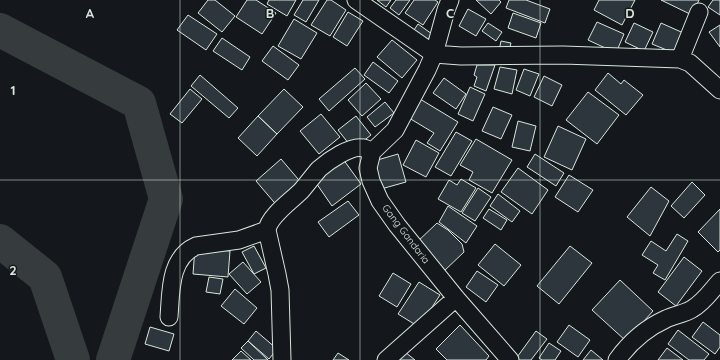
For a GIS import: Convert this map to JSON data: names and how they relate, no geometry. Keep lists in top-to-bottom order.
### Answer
{
  "streets": {
    "street": ["Gang Gandaria"]
  },
  "grid": {
    "columns": [
      "A",
      "B",
      "C",
      "D"
    ],
    "rows": ["1", "2"]
  }
}
